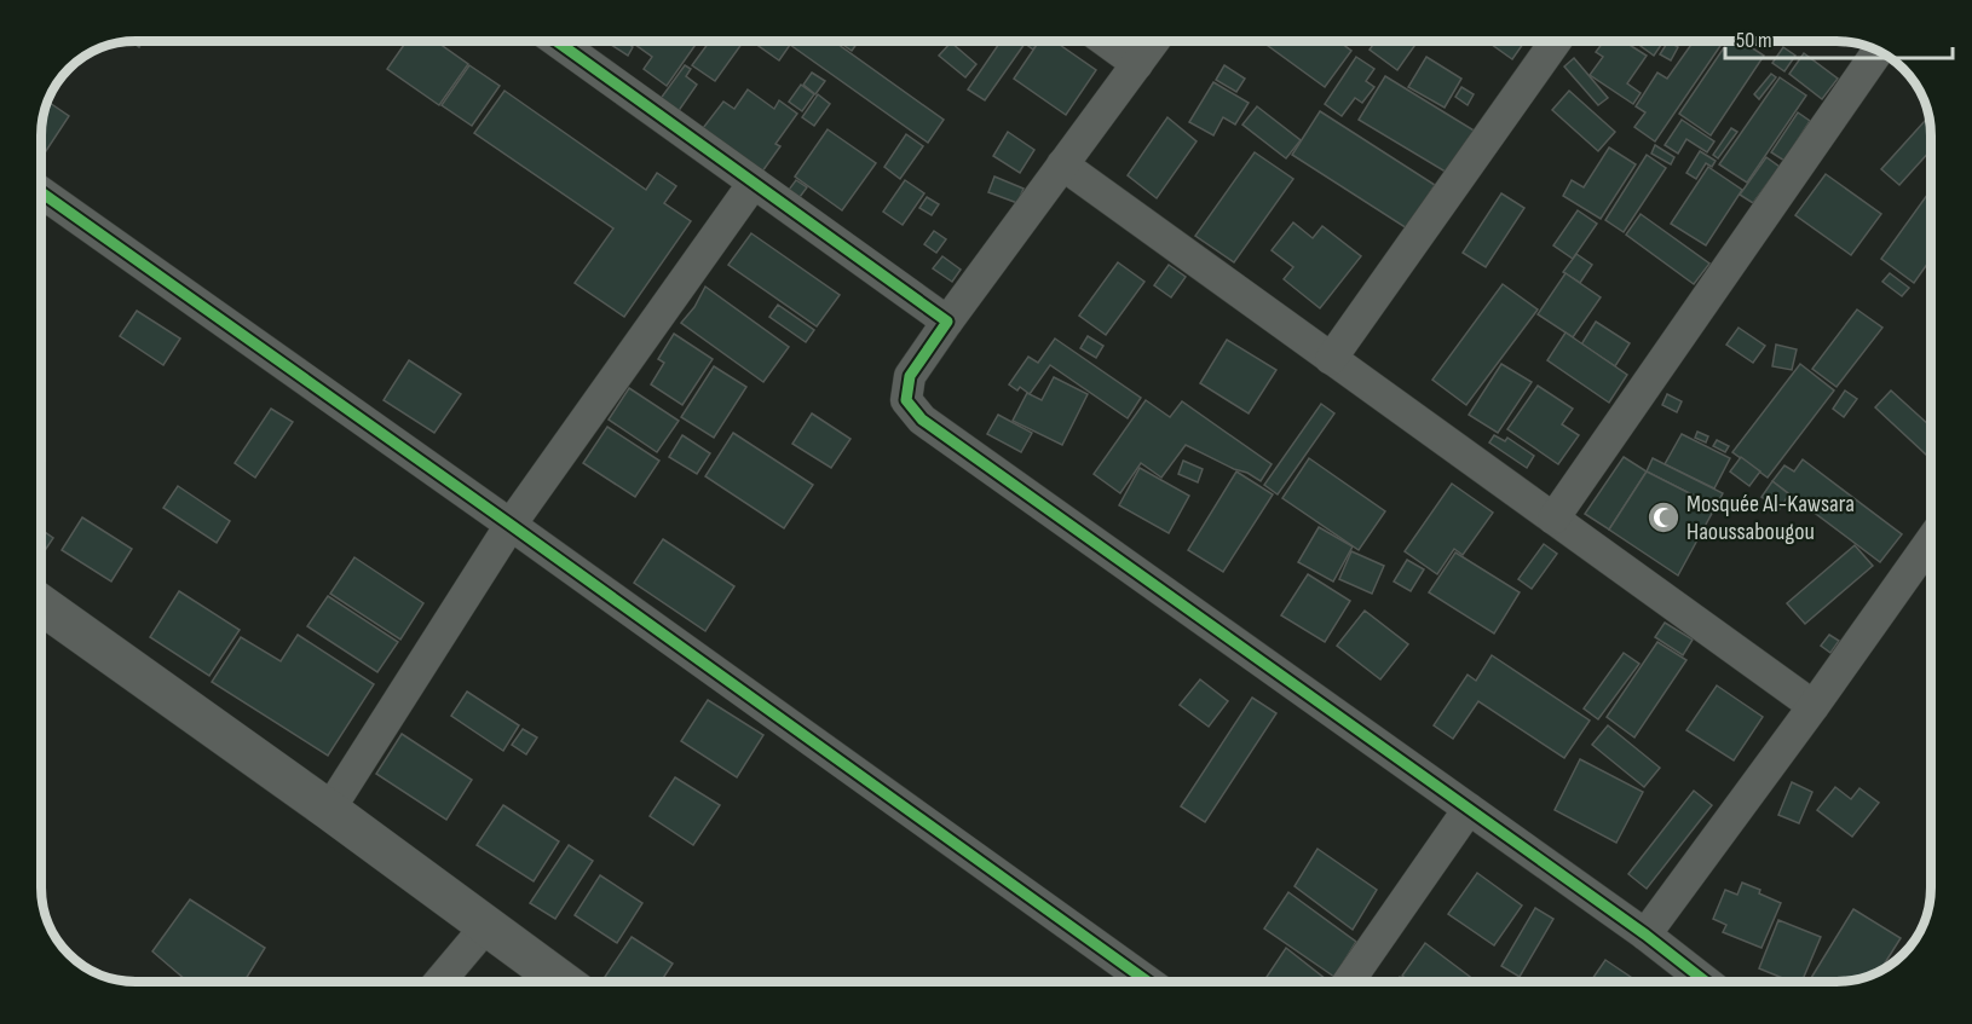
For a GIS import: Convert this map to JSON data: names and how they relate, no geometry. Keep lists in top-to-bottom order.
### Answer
{
  "places": {
    "mosque": ["Mosquée Al-Kawsara Haoussabougou"]
  },
  "scale_bar": "50 m"
}
